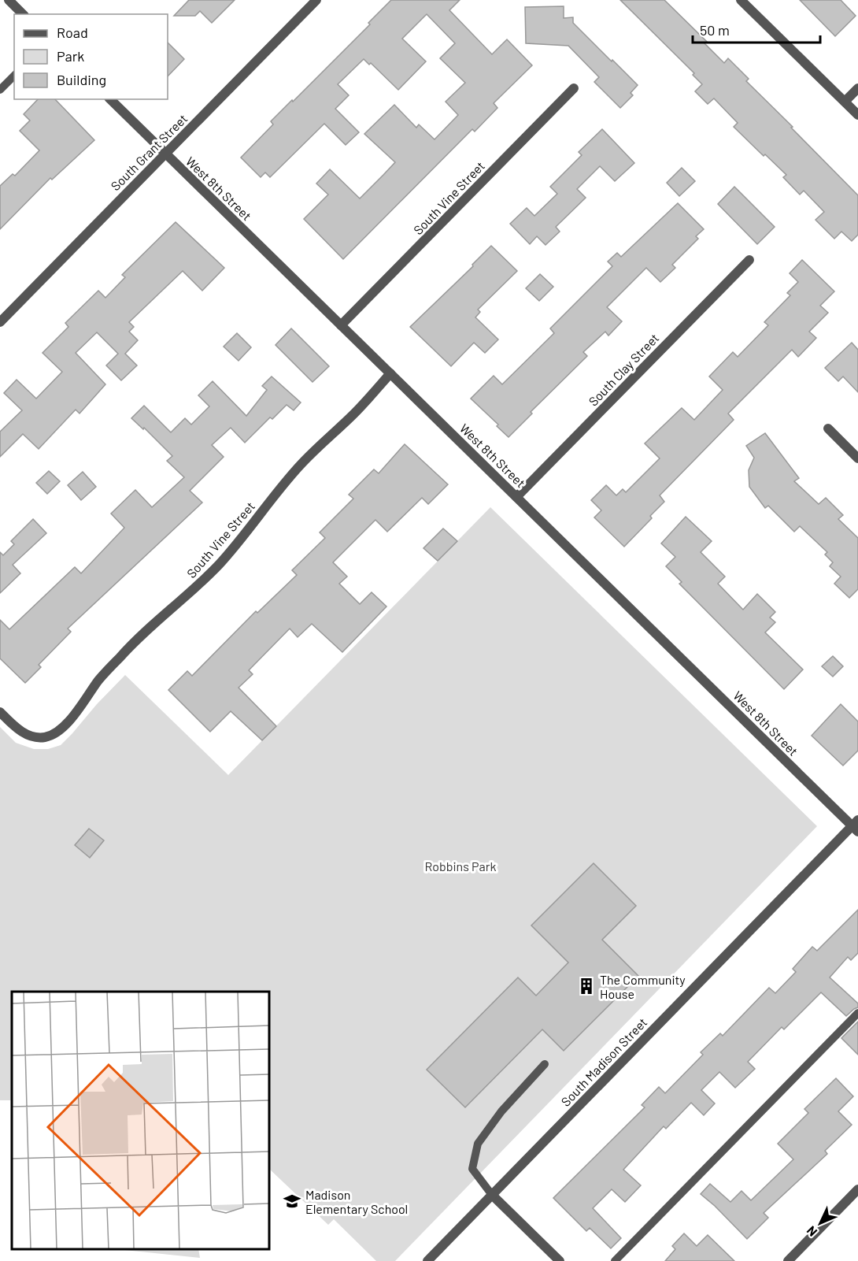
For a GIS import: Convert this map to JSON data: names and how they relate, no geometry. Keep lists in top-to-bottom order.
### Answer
{
  "streets": {
    "street": [
      "South Grant Street",
      "West 8th Street",
      "South Vine Street",
      "South Clay Street",
      "South Madison Street"
    ]
  },
  "crossings": [
    ["South Grant Street", "West 8th Street"],
    ["West 8th Street", "South Vine Street"],
    ["West 8th Street", "South Clay Street"],
    ["West 8th Street", "South Madison Street"]
  ],
  "parks": ["Robbins Park"],
  "places": {
    "building": ["The Community House"],
    "school or university": ["Madison Elementary School"]
  },
  "legend": ["Road", "Park", "Building"],
  "scale_bar": "50 m",
  "north": "bottom left"
}
